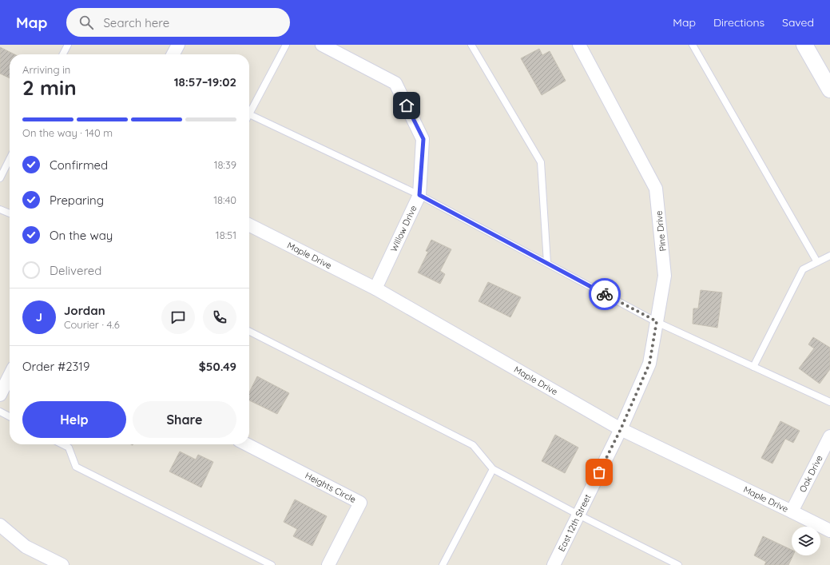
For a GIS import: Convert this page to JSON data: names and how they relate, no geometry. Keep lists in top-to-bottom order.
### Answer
{
  "streets": {
    "street": [
      "Willow Drive",
      "Pine Drive",
      "Maple Drive",
      "Oak Drive",
      "Heights Circle",
      "East 12th Street"
    ]
  },
  "crossings": [
    ["Willow Drive", "Maple Drive"],
    ["Pine Drive", "Maple Drive"],
    ["Pine Drive", "East 12th Street"],
    ["Maple Drive", "Oak Drive"],
    ["Maple Drive", "East 12th Street"]
  ],
  "page": {
    "header": "Map",
    "search": "Search here",
    "nav": ["Map", "Directions", "Saved"],
    "heading": ["2 min", "Arriving in", "18:57–19:02"],
    "panel": [
      "Jordan",
      "Courier · 4.6",
      "Order #2319",
      "$50.49"
    ],
    "bar": "On the way · 140 m",
    "list": [
      ["Confirmed", "18:39"],
      ["Preparing", "18:40"],
      ["On the way", "18:51"],
      "Delivered"
    ],
    "round": "J",
    "buttons": ["Help", "Share"]
  }
}
